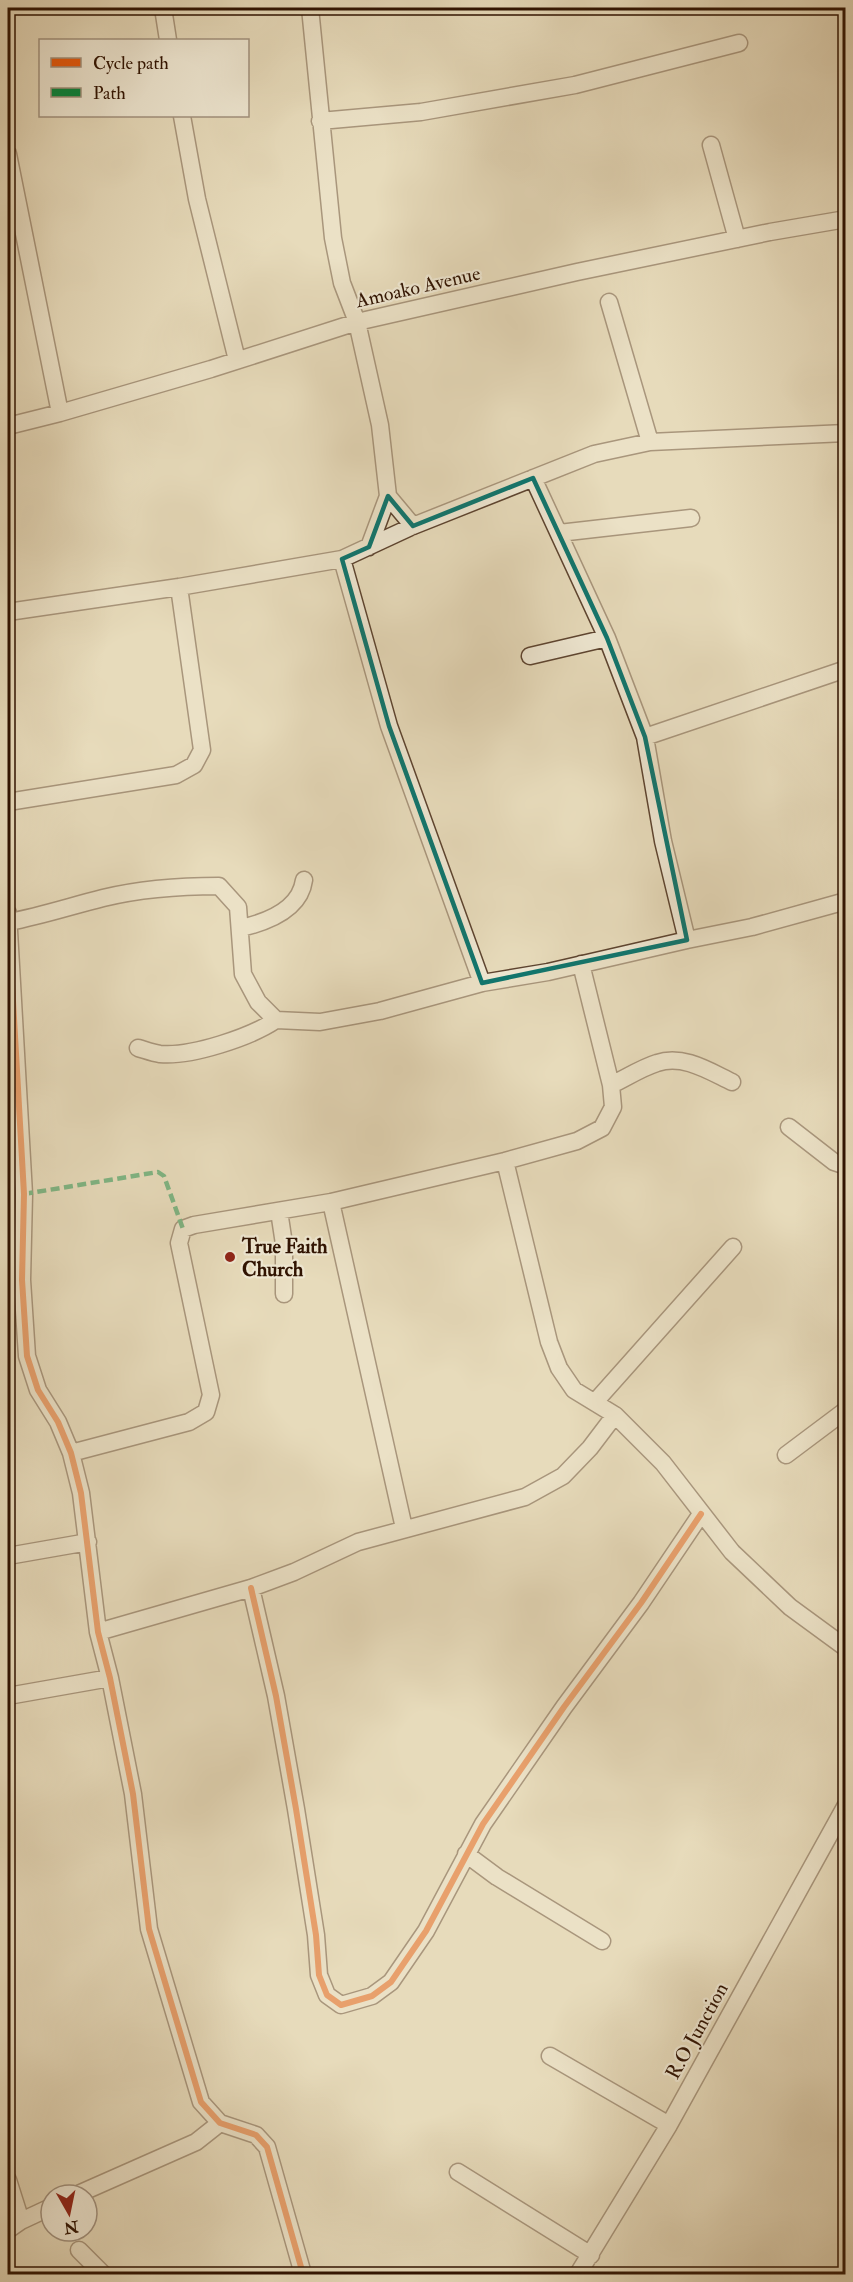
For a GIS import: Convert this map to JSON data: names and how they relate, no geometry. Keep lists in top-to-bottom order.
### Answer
{
  "streets": {
    "street": ["Amoako Avenue", "R.O Junction"]
  },
  "places": ["True Faith Church"],
  "legend": ["Cycle path", "Path"],
  "north": "bottom"
}
